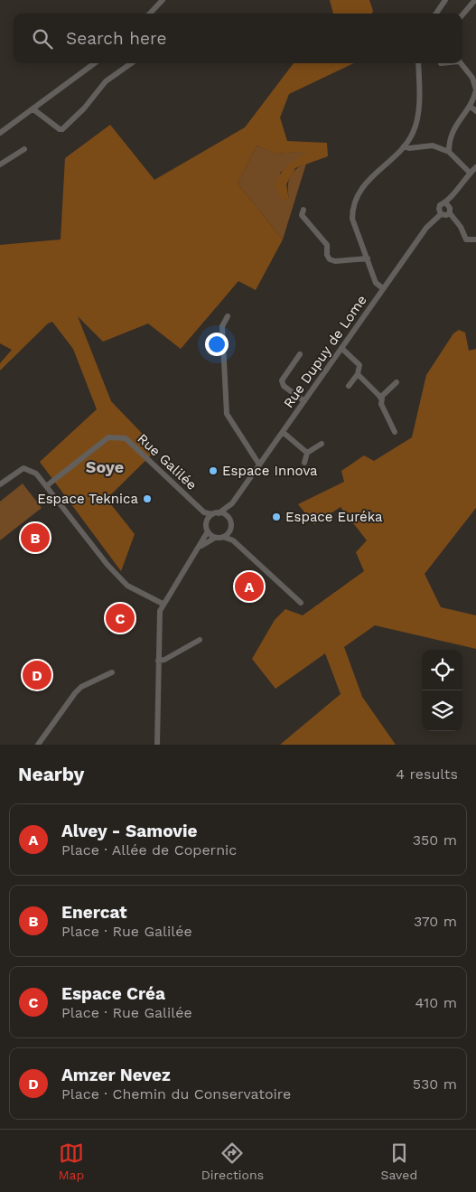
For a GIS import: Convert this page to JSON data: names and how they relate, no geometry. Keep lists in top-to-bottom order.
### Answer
{
  "streets": {
    "street": ["Rue Dupuy de Lome", "Rue Galilée"]
  },
  "crossings": [
    ["Rue Dupuy de Lome", "Rue Galilée"]
  ],
  "districts": ["Soye"],
  "places": ["Espace Innova", "Espace Teknica", "Espace Euréka"],
  "page": {
    "search": "Search here",
    "pins": [
      "B",
      "A",
      "C",
      "D"
    ],
    "heading": ["Nearby", "4 results"],
    "list": [
      {
        "mark": "A",
        "name": "Alvey - Samovie",
        "note": "Place · Allée de Copernic",
        "value": "350 m"
      },
      {
        "mark": "B",
        "name": "Enercat",
        "note": "Place · Rue Galilée",
        "value": "370 m"
      },
      {
        "mark": "C",
        "name": "Espace Créa",
        "note": "Place · Rue Galilée",
        "value": "410 m"
      },
      {
        "mark": "D",
        "name": "Amzer Nevez",
        "note": "Place · Chemin du Conservatoire",
        "value": "530 m"
      }
    ],
    "nav": ["Map", "Directions", "Saved"]
  }
}
